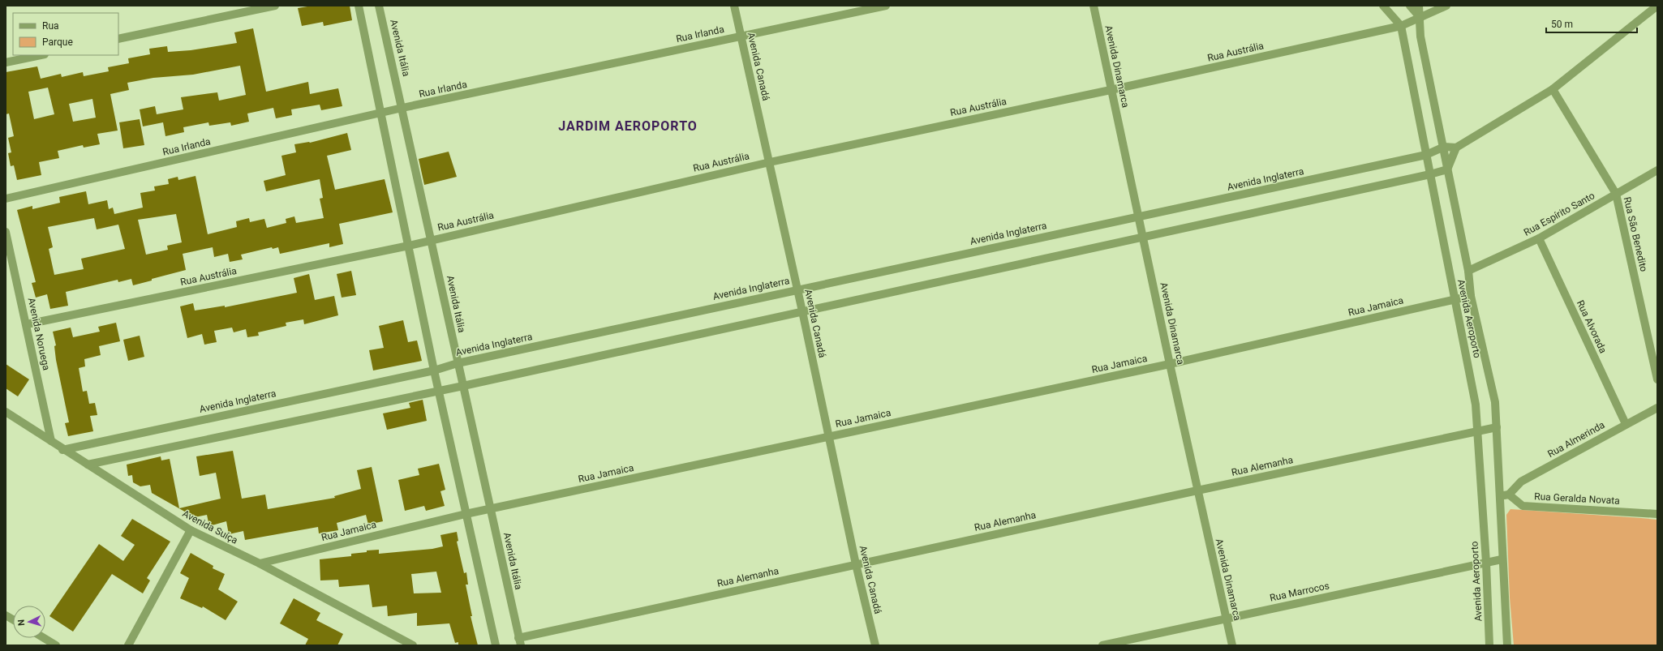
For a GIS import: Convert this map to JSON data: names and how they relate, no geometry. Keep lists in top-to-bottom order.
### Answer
{
  "streets": {
    "street": [
      "Rua Irlanda",
      "Avenida Itália",
      "Rua Austrália",
      "Avenida Canadá",
      "Avenida Dinamarca",
      "Avenida Inglaterra",
      "Rua Espírito Santo",
      "Rua São Benedito",
      "Rua Jamaica",
      "Avenida Aeroporto",
      "Rua Alvorada",
      "Avenida Noruega",
      "Rua Almerinda",
      "Rua Alemanha",
      "Rua Geralda Novata",
      "Avenida Suíça",
      "Rua Marrocos"
    ]
  },
  "crossings": [
    ["Rua Irlanda", "Avenida Itália"],
    ["Rua Irlanda", "Avenida Canadá"],
    ["Avenida Itália", "Rua Austrália"],
    ["Avenida Itália", "Avenida Inglaterra"],
    ["Avenida Itália", "Rua Jamaica"],
    ["Avenida Itália", "Rua Alemanha"],
    ["Rua Austrália", "Avenida Canadá"],
    ["Rua Austrália", "Avenida Dinamarca"],
    ["Rua Austrália", "Avenida Aeroporto"],
    ["Rua Austrália", "Avenida Noruega"],
    ["Avenida Canadá", "Avenida Inglaterra"],
    ["Avenida Canadá", "Rua Jamaica"],
    ["Avenida Canadá", "Rua Alemanha"],
    ["Avenida Dinamarca", "Avenida Inglaterra"],
    ["Avenida Dinamarca", "Rua Jamaica"],
    ["Avenida Dinamarca", "Rua Alemanha"],
    ["Avenida Dinamarca", "Rua Marrocos"],
    ["Avenida Inglaterra", "Avenida Aeroporto"],
    ["Avenida Inglaterra", "Avenida Suíça"],
    ["Rua Espírito Santo", "Rua São Benedito"],
    ["Rua Espírito Santo", "Avenida Aeroporto"],
    ["Rua Espírito Santo", "Rua Alvorada"],
    ["Rua Jamaica", "Avenida Aeroporto"],
    ["Rua Jamaica", "Avenida Suíça"],
    ["Avenida Aeroporto", "Rua Alemanha"],
    ["Avenida Aeroporto", "Rua Marrocos"],
    ["Rua Alvorada", "Rua Almerinda"],
    ["Avenida Noruega", "Avenida Suíça"],
    ["Rua Almerinda", "Rua Geralda Novata"]
  ],
  "districts": ["JARDIM AEROPORTO"],
  "legend": ["Rua", "Parque"],
  "scale_bar": "50 m",
  "north": "left"
}
